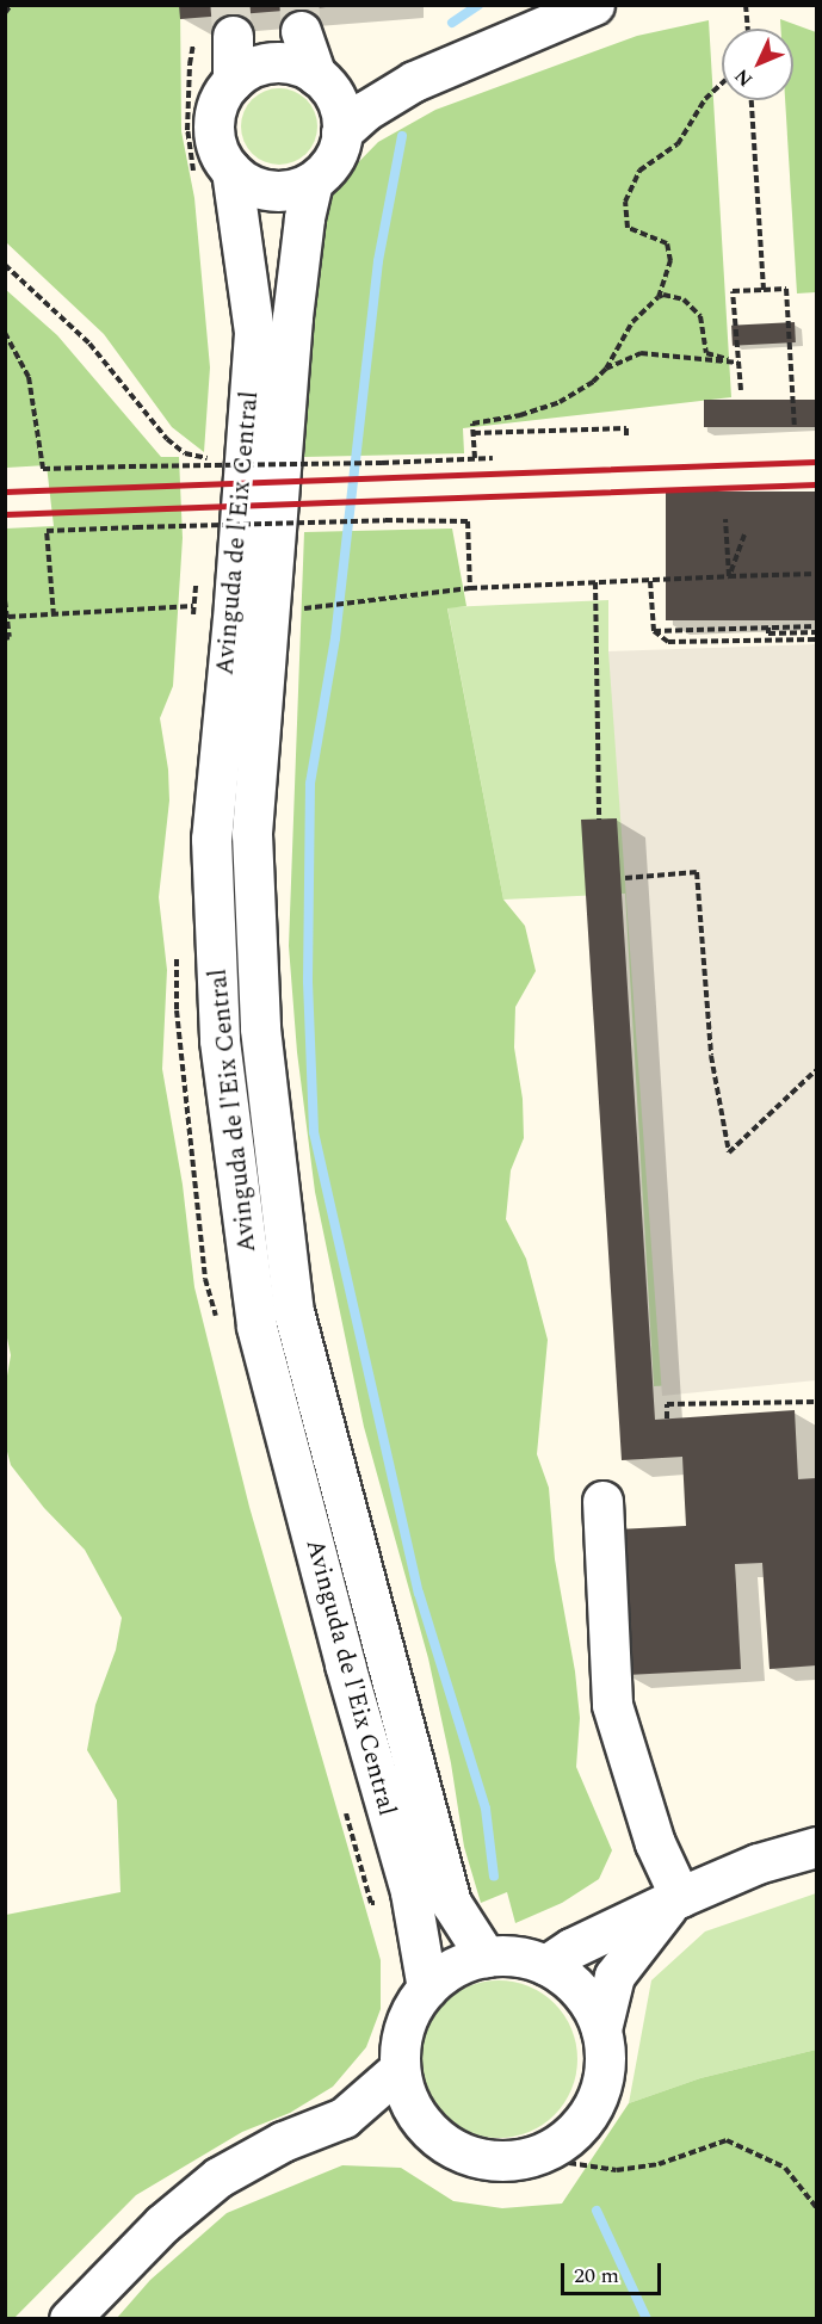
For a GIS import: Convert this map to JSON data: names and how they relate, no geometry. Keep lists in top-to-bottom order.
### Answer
{
  "streets": {
    "street": ["Avinguda de l'Eix Central"]
  },
  "scale_bar": "20 m",
  "north": "bottom left"
}
